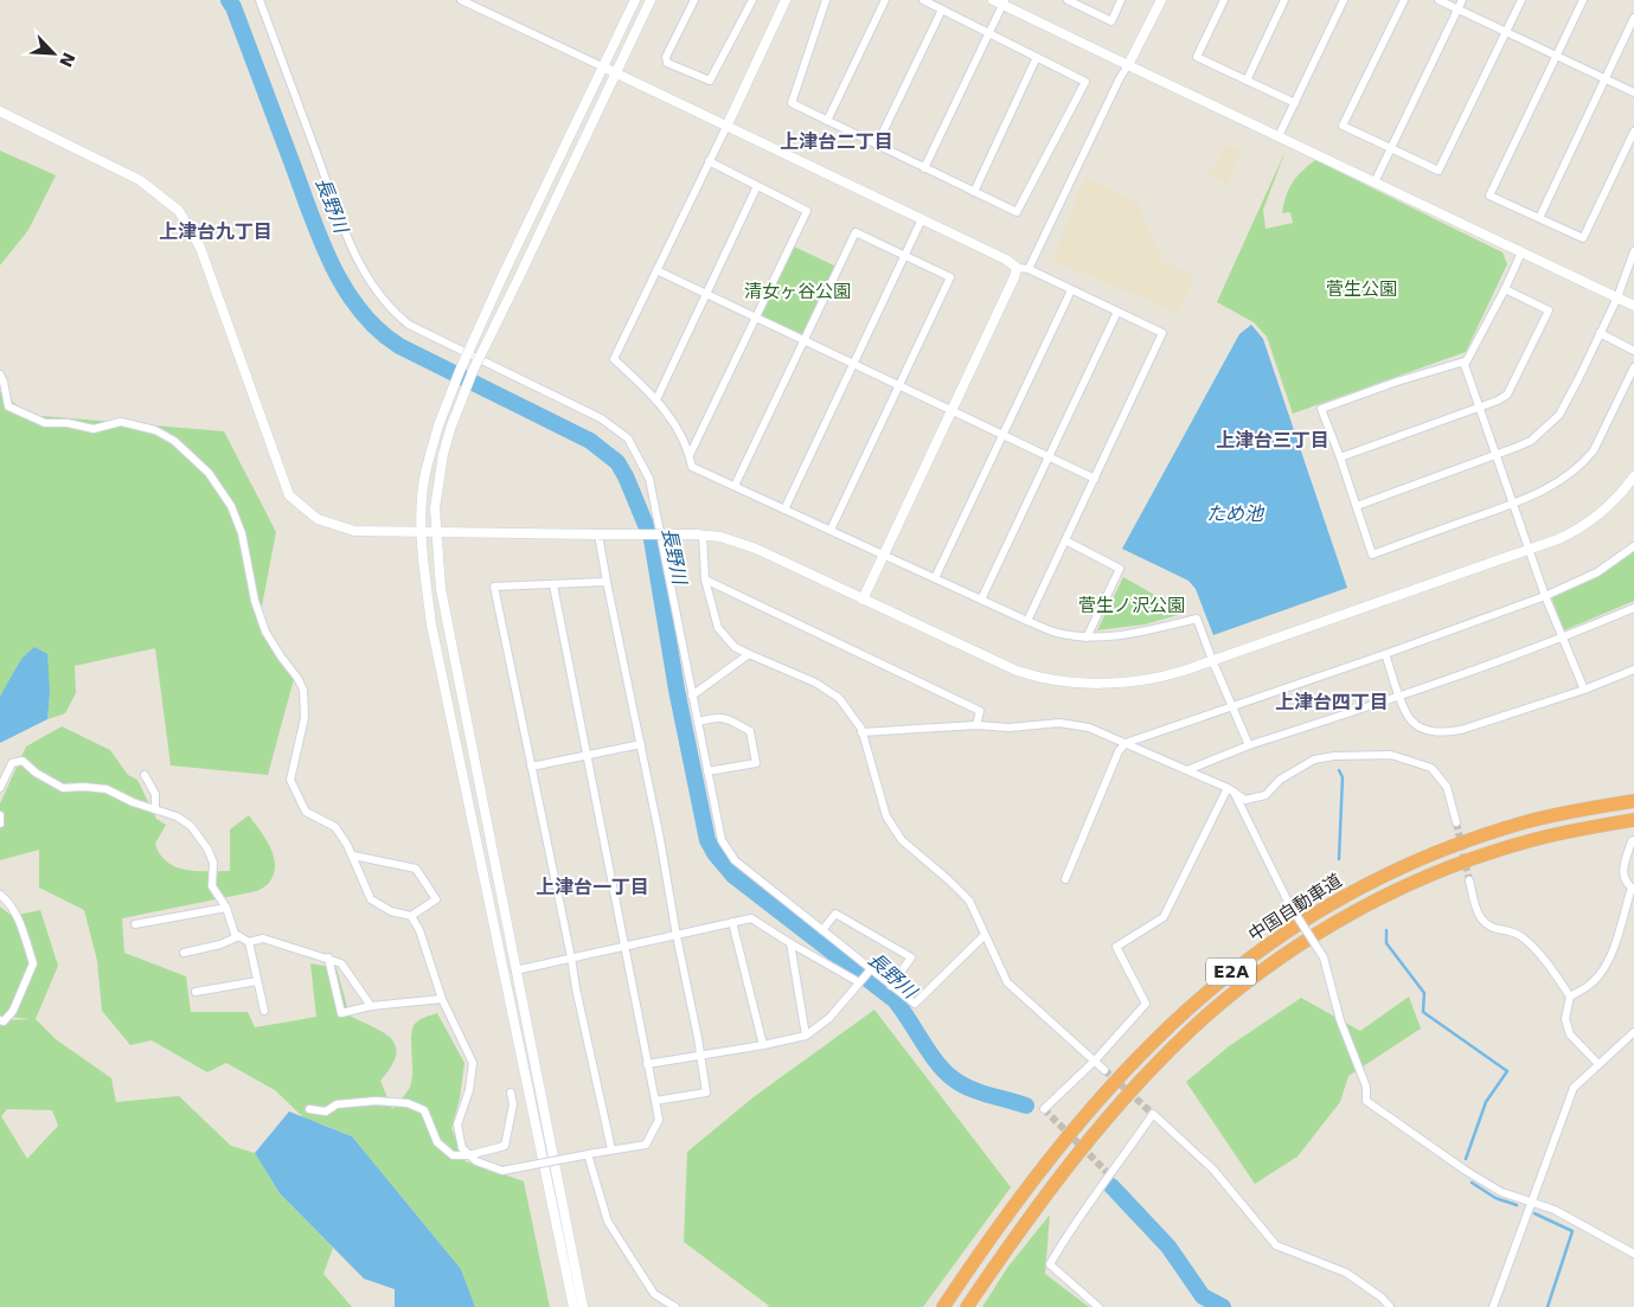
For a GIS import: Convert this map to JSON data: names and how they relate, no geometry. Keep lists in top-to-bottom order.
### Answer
{
  "streets": {
    "highway": ["中国自動車道", "E2A"]
  },
  "districts": [
    "上津台二丁目",
    "上津台九丁目",
    "上津台三丁目",
    "上津台四丁目",
    "上津台一丁目"
  ],
  "water": ["長野川", "ため池"],
  "parks": ["菅生公園", "清女ヶ谷公園", "菅生ノ沢公園"],
  "north": "bottom right"
}
